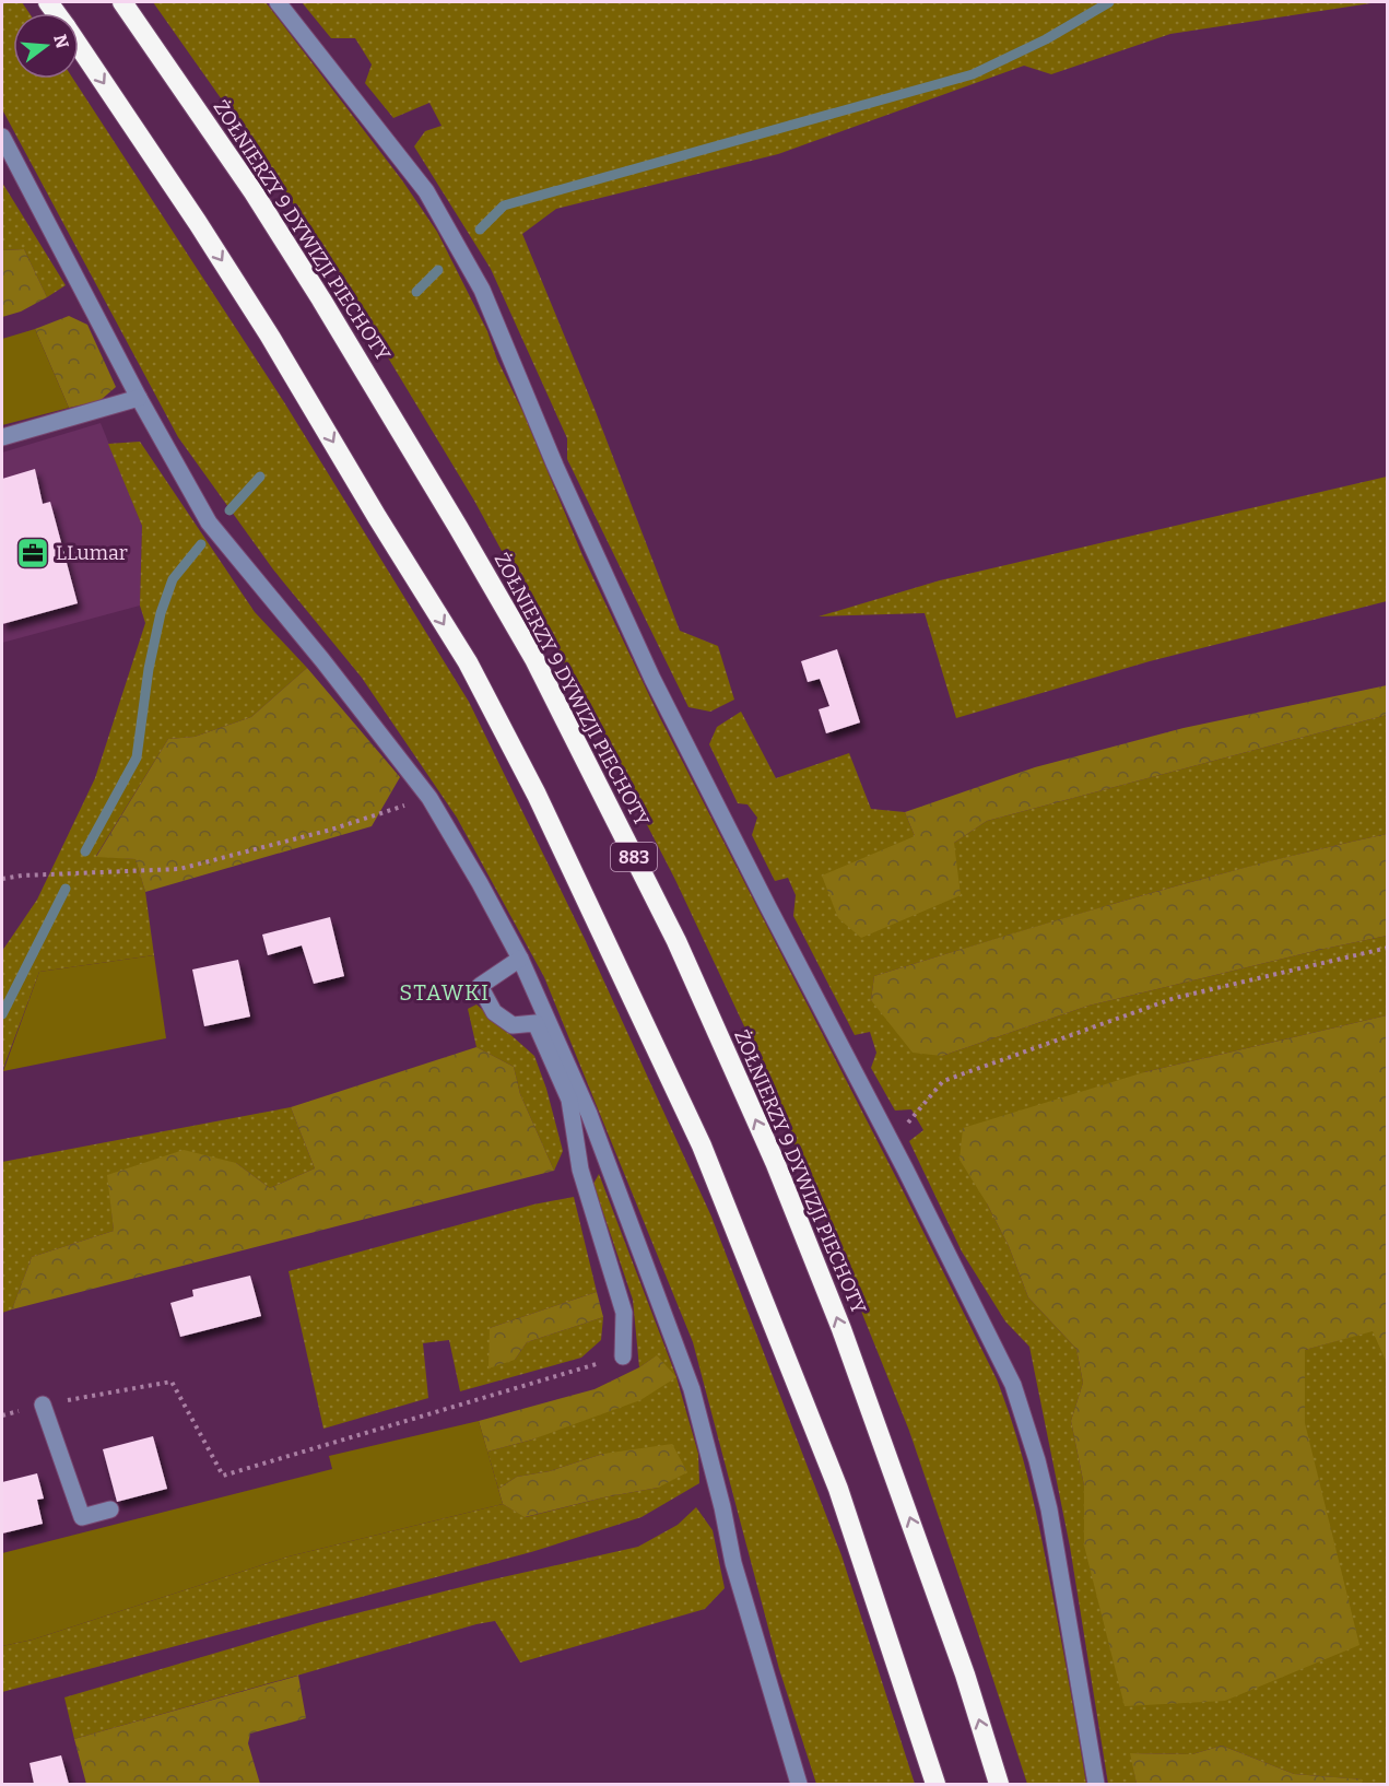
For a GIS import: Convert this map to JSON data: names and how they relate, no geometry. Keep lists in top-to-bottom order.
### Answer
{
  "streets": {
    "highway": ["ŻOŁNIERZY 9 DYWIZJI PIECHOTY", "883"]
  },
  "districts": ["STAWKI"],
  "places": {
    "office": ["LLumar"]
  },
  "north": "right"
}
